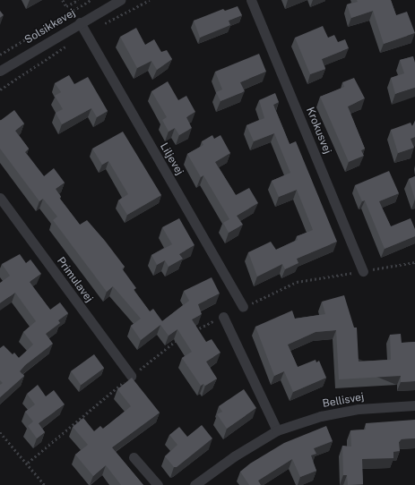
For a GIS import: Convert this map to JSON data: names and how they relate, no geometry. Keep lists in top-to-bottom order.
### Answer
{
  "streets": {
    "street": [
      "Solsikkevej",
      "Krokusvej",
      "Liljevej",
      "Primulavej",
      "Bellisvej"
    ]
  },
  "crossings": [
    ["Solsikkevej", "Liljevej"]
  ]
}
